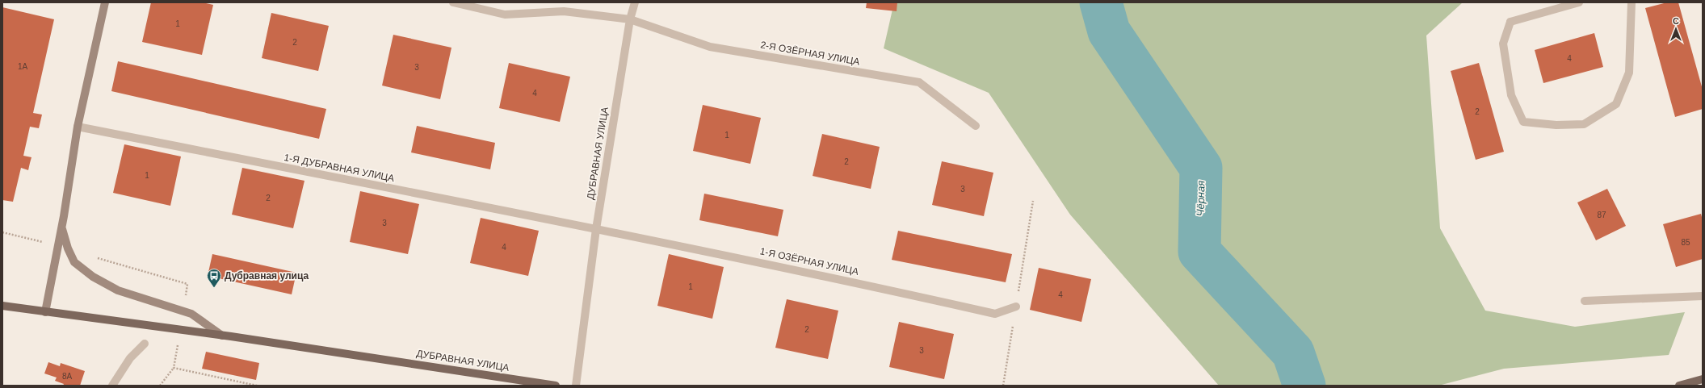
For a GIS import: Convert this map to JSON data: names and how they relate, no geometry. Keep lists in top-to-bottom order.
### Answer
{
  "streets": {
    "main road": ["ДУБРАВНАЯ УЛИЦА"],
    "street": ["2-Я ОЗЁРНАЯ УЛИЦА", "1-Я ДУБРАВНАЯ УЛИЦА", "1-Я ОЗЁРНАЯ УЛИЦА"]
  },
  "crossings": [
    ["2-Я ОЗЁРНАЯ УЛИЦА", "ДУБРАВНАЯ УЛИЦА"],
    ["ДУБРАВНАЯ УЛИЦА", "1-Я ДУБРАВНАЯ УЛИЦА"],
    ["ДУБРАВНАЯ УЛИЦА", "1-Я ОЗЁРНАЯ УЛИЦА"],
    ["1-Я ДУБРАВНАЯ УЛИЦА", "1-Я ОЗЁРНАЯ УЛИЦА"]
  ],
  "water": ["Чёрная"],
  "places": {
    "bus stop": ["Дубравная улица"]
  },
  "house_numbers": [
    "1",
    "2",
    "4",
    "1А",
    "3",
    "4",
    "2",
    "1",
    "2",
    "1",
    "3",
    "2",
    "87",
    "3",
    "85",
    "4",
    "1",
    "4",
    "2",
    "3",
    "8А"
  ],
  "north": "top"
}
